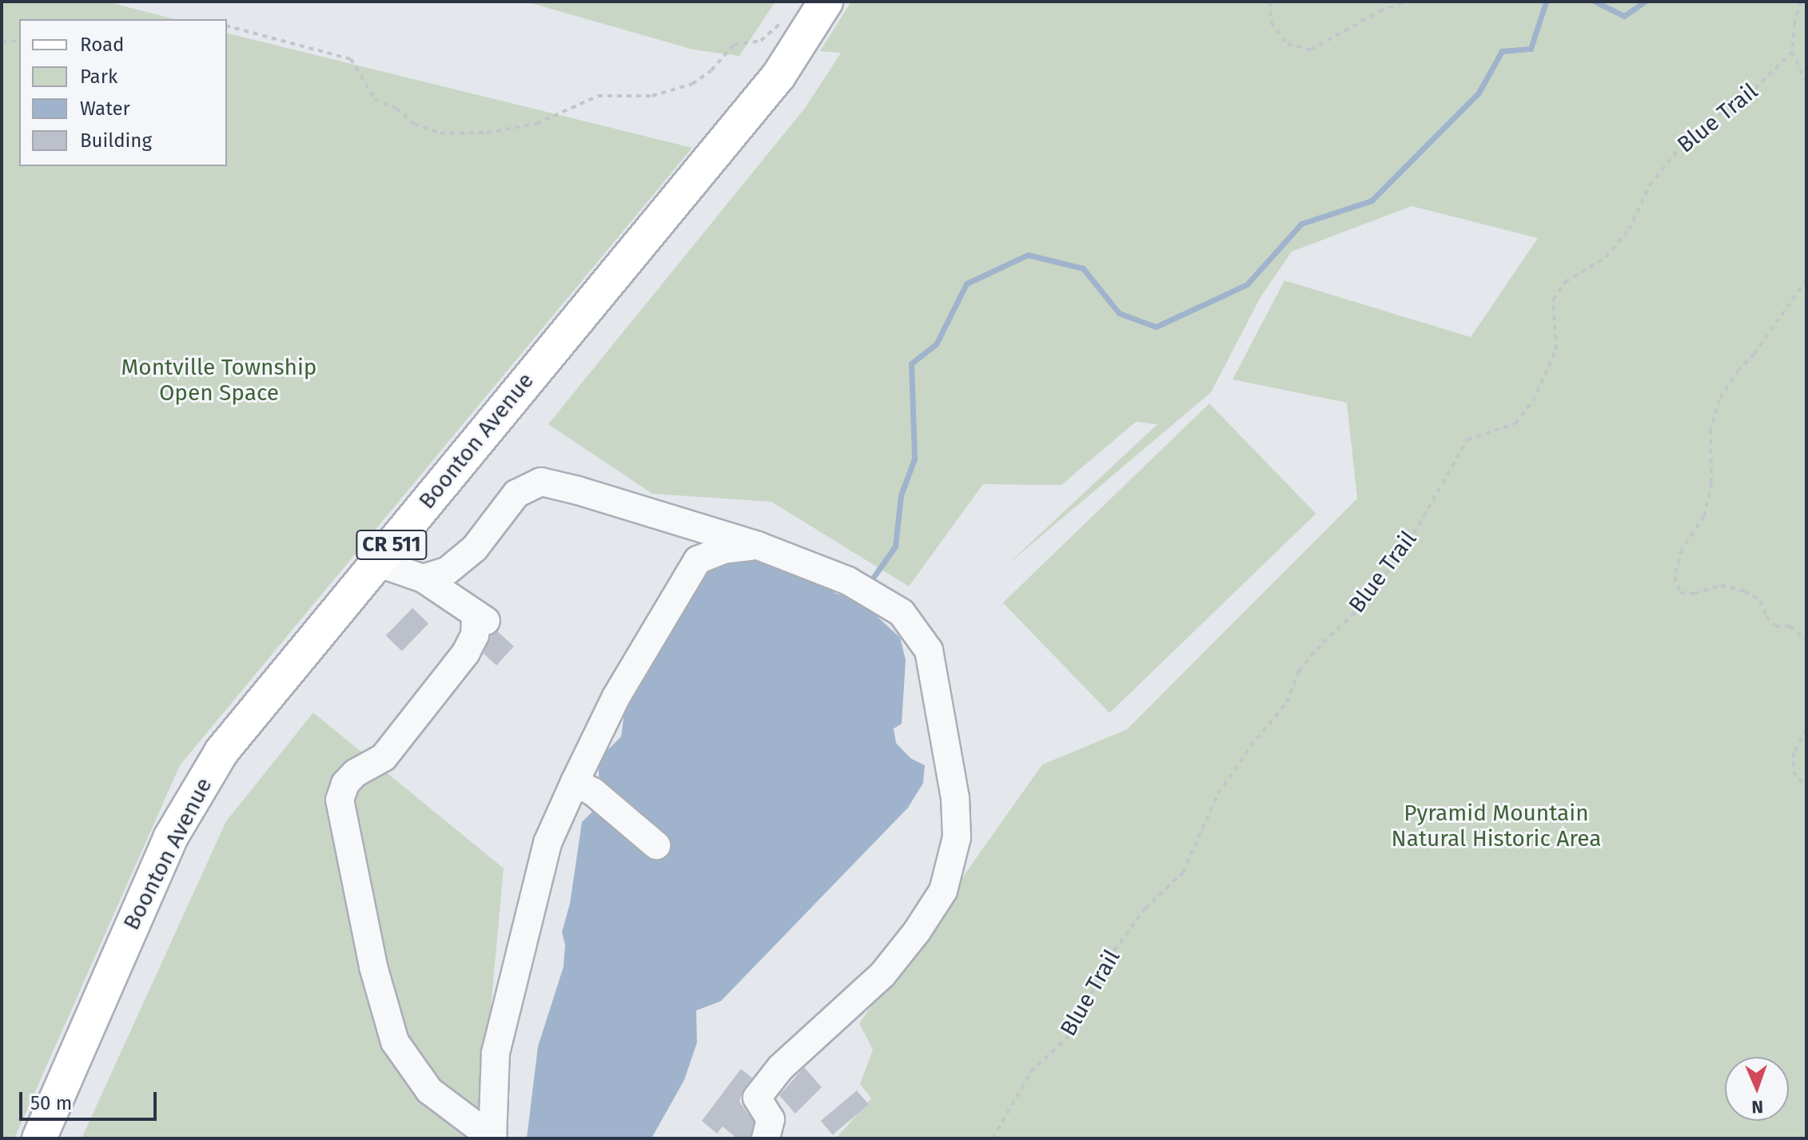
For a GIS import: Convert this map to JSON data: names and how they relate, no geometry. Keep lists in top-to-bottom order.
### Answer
{
  "streets": {
    "main road": ["Boonton Avenue", "CR 511"],
    "path": ["Blue Trail"]
  },
  "parks": ["Montville Township Open Space", "Pyramid Mountain Natural Historic Area"],
  "legend": [
    "Road",
    "Park",
    "Water",
    "Building"
  ],
  "scale_bar": "50 m",
  "north": "bottom"
}
